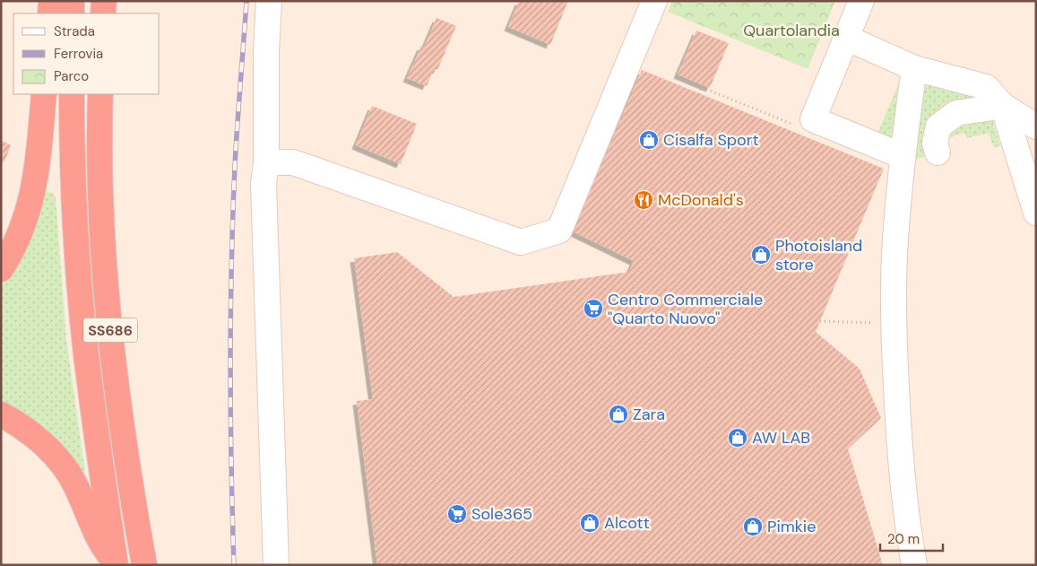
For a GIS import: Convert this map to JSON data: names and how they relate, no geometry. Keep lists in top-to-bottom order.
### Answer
{
  "streets": {
    "highway": ["SS686"]
  },
  "parks": ["Quartolandia"],
  "places": {
    "shop": [
      "Cisalfa Sport",
      "Photoisland store",
      "Zara",
      "AW LAB",
      "Alcott",
      "Pimkie"
    ],
    "restaurant": ["McDonald's"],
    "supermarket": ["Centro Commerciale \"Quarto Nuovo\"", "Sole365"]
  },
  "legend": ["Strada", "Ferrovia", "Parco"],
  "scale_bar": "20 m"
}
